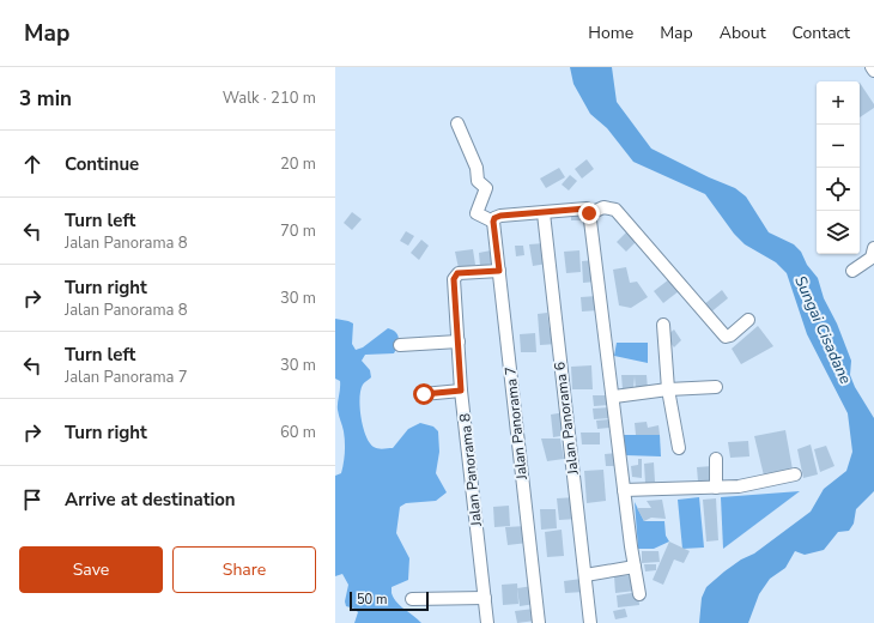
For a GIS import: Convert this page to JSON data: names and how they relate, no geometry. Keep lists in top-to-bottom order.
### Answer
{
  "streets": {
    "street": ["Jalan Panorama 6", "Jalan Panorama 7", "Jalan Panorama 8"]
  },
  "crossings": [
    ["Jalan Panorama 7", "Jalan Panorama 8"]
  ],
  "water": ["Sungai Cisadane"],
  "scale_bar": "50 m",
  "page": {
    "header": "Map",
    "nav": [
      "Home",
      "Map",
      "About",
      "Contact"
    ],
    "heading": ["3 min", "Walk · 210 m"],
    "map_buttons": ["+", "−"],
    "list": [
      ["Continue", "20 m"],
      ["Turn left", "Jalan Panorama 8", "70 m"],
      ["Turn right", "Jalan Panorama 8", "30 m"],
      ["Turn left", "Jalan Panorama 7", "30 m"],
      ["Turn right", "60 m"],
      "Arrive at destination"
    ],
    "buttons": ["Save", "Share"],
    "scale": "50 m"
  }
}
